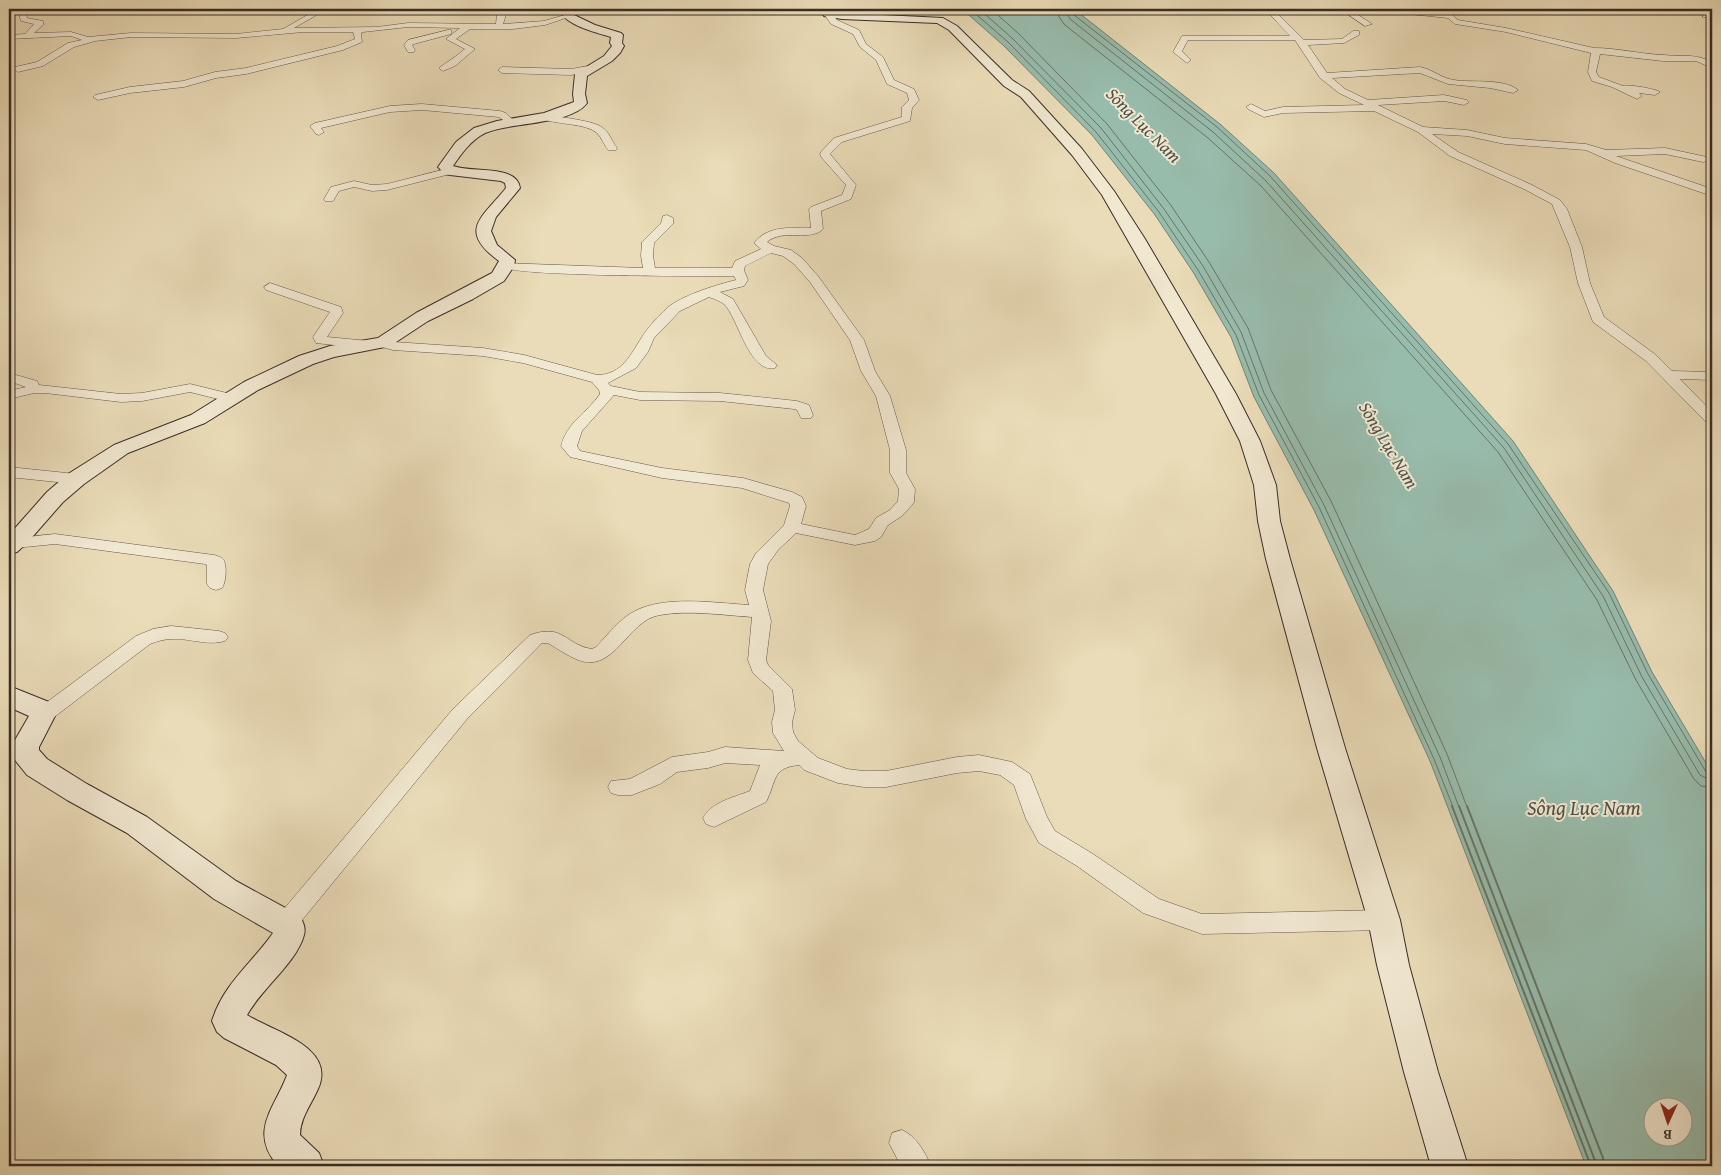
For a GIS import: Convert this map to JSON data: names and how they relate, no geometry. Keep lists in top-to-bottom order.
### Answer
{
  "water": ["Sông Lục Nam"],
  "north": "bottom"
}
